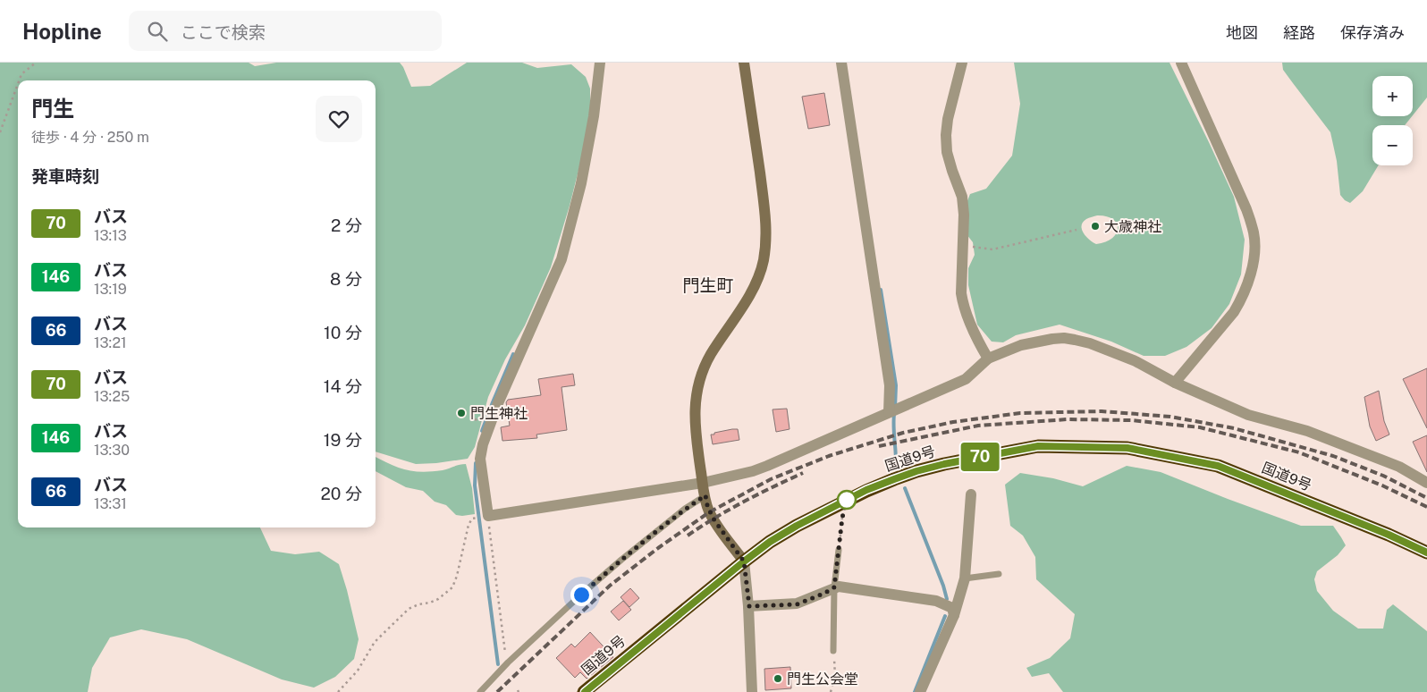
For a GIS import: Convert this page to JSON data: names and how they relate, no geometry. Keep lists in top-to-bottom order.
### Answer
{
  "streets": {
    "highway": ["国道9号"]
  },
  "districts": ["門生町"],
  "places": ["大歳神社", "門生神社", "門生公会堂"],
  "lines": ["bus line 70"],
  "page": {
    "header": "Hopline",
    "search": "ここで検索",
    "nav": ["地図", "経路", "保存済み"],
    "on_map": "70",
    "map_buttons": ["+", "−"],
    "heading": [
      ["門生", "徒歩 · 4 分 · 250 m"],
      "発車時刻"
    ],
    "list": [
      {
        "mark": "70",
        "name": "バス",
        "note": "13:13",
        "value": "2 分"
      },
      {
        "mark": "146",
        "name": "バス",
        "note": "13:19",
        "value": "8 分"
      },
      {
        "mark": "66",
        "name": "バス",
        "note": "13:21",
        "value": "10 分"
      },
      {
        "mark": "70",
        "name": "バス",
        "note": "13:25",
        "value": "14 分"
      },
      {
        "mark": "146",
        "name": "バス",
        "note": "13:30",
        "value": "19 分"
      },
      {
        "mark": "66",
        "name": "バス",
        "note": "13:31",
        "value": "20 分"
      }
    ]
  }
}
